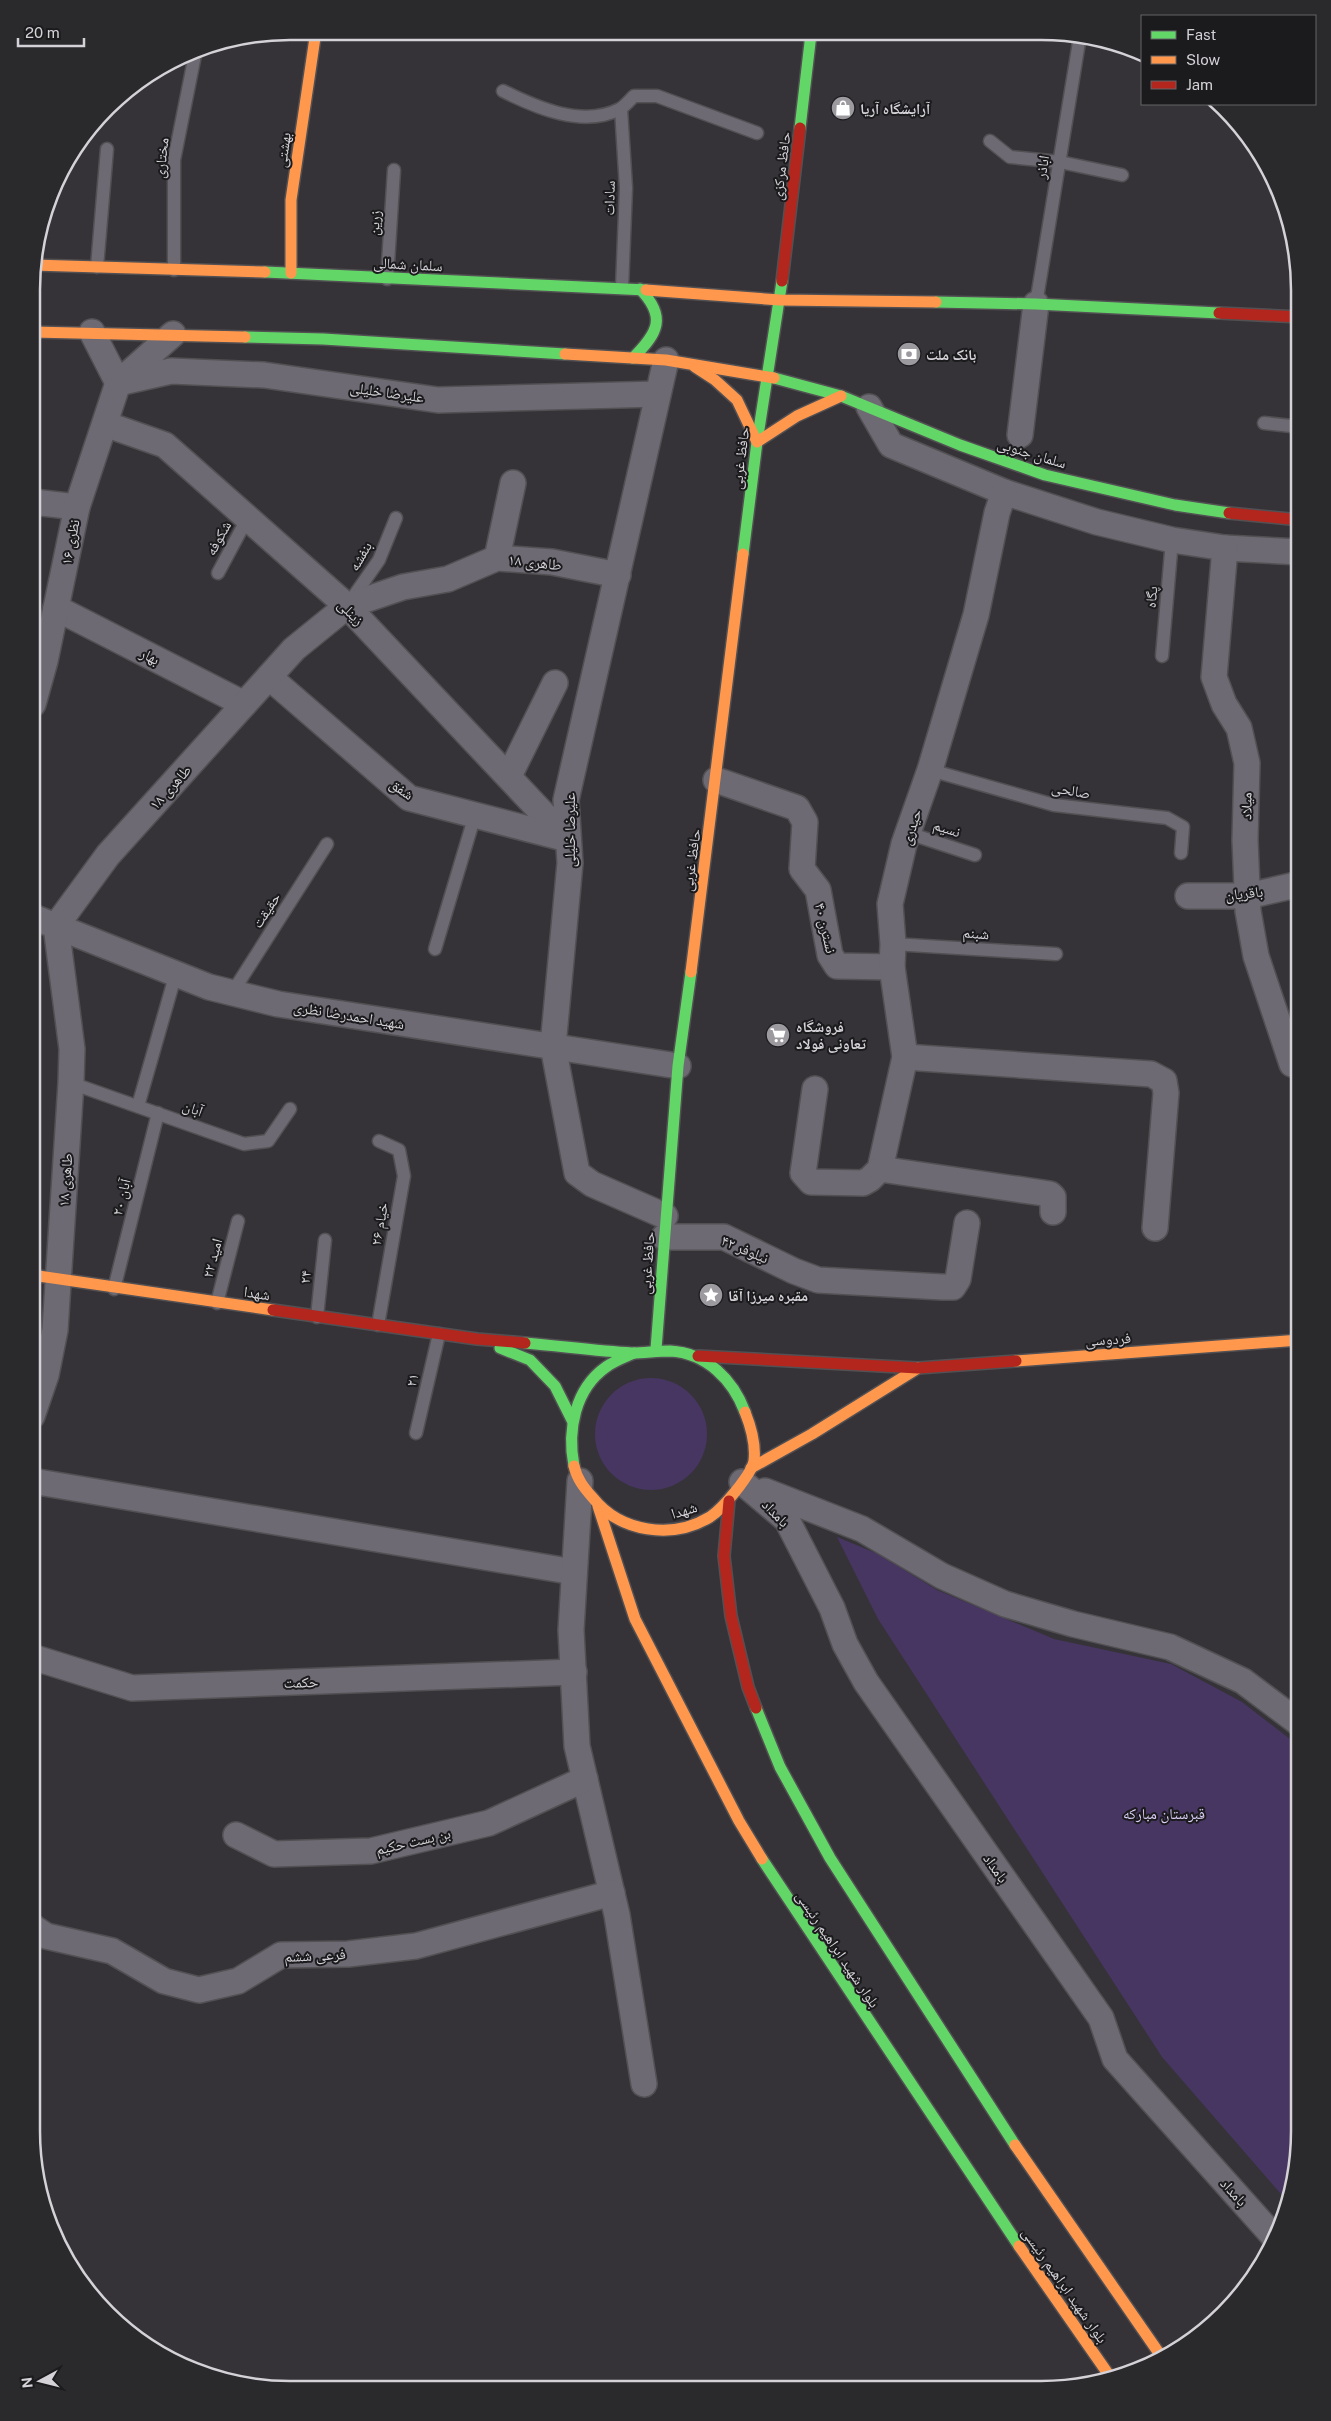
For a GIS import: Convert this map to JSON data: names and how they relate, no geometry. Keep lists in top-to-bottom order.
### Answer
{
  "streets": {
    "main road": [
      "بهشتی",
      "حافظ مرکزی",
      "سلمان شمالی",
      "سلمان جنوبی",
      "حافظ غربی",
      "شهدا",
      "فردوسی",
      "بلوار شهید ابراهیم رئیسی"
    ],
    "street": [
      "علیرضا خلیلی",
      "نظری ۱۶",
      "طاهری ۱۸",
      "زینلی",
      "بهار",
      "شفق",
      "میلاد",
      "حیدری",
      "باقریان",
      "نسترن ۴۰",
      "شهید احمدرضا نظری",
      "نیلوفر ۴۲",
      "بامداد",
      "حکمت",
      "بن بست حکیم",
      "فرعی ششم"
    ],
    "lane": [
      "مختاری",
      "اباذر",
      "سادات",
      "زرین",
      "شکوفه",
      "بنفشه",
      "پگاه",
      "صالحی",
      "نسیم",
      "حقیقت",
      "شبنم",
      "آبان",
      "آبان ۲۰",
      "خیام ۲۶",
      "امید ۲۲",
      "۲۴",
      "۲۱"
    ]
  },
  "crossings": [
    ["بهشتی", "سلمان شمالی"],
    ["مختاری", "سلمان شمالی"],
    ["حافظ مرکزی", "سلمان شمالی"],
    ["حافظ مرکزی", "سلمان جنوبی"],
    ["حافظ مرکزی", "حافظ غربی"],
    ["سادات", "سلمان شمالی"],
    ["زرین", "سلمان شمالی"],
    ["علیرضا خلیلی", "حافظ غربی"],
    ["علیرضا خلیلی", "نظری ۱۶"],
    ["علیرضا خلیلی", "طاهری ۱۸"],
    ["علیرضا خلیلی", "زینلی"],
    ["علیرضا خلیلی", "شفق"],
    ["علیرضا خلیلی", "شهید احمدرضا نظری"],
    ["علیرضا خلیلی", "نیلوفر ۴۲"],
    ["سلمان جنوبی", "حافظ غربی"],
    ["حافظ غربی", "نسترن ۴۰"],
    ["حافظ غربی", "شهید احمدرضا نظری"],
    ["حافظ غربی", "نیلوفر ۴۲"],
    ["حافظ غربی", "شهدا"],
    ["شکوفه", "زینلی"],
    ["نظری ۱۶", "زینلی"],
    ["نظری ۱۶", "بهار"],
    ["بنفشه", "طاهری ۱۸"],
    ["بنفشه", "زینلی"],
    ["طاهری ۱۸", "زینلی"],
    ["طاهری ۱۸", "بهار"],
    ["طاهری ۱۸", "شفق"],
    ["طاهری ۱۸", "شهید احمدرضا نظری"],
    ["طاهری ۱۸", "آبان"],
    ["طاهری ۱۸", "شهدا"],
    ["زینلی", "شفق"],
    ["صالحی", "حیدری"],
    ["میلاد", "باقریان"],
    ["حیدری", "نسیم"],
    ["حیدری", "نسترن ۴۰"],
    ["حیدری", "شبنم"],
    ["حقیقت", "شهید احمدرضا نظری"],
    ["نسترن ۴۰", "شبنم"],
    ["آبان", "آبان ۲۰"],
    ["آبان ۲۰", "شهدا"],
    ["خیام ۲۶", "شهدا"],
    ["امید ۲۲", "شهدا"],
    ["۲۴", "شهدا"],
    ["شهدا", "فردوسی"],
    ["شهدا", "۲۱"],
    ["شهدا", "بامداد"],
    ["شهدا", "بلوار شهید ابراهیم رئیسی"]
  ],
  "parks": ["قبرستان مبارکه"],
  "places": {
    "shop": ["آرایشگاه آریا"],
    "bank": ["بانک ملت"],
    "supermarket": ["فروشگاه تعاونی فولاد"],
    "place": ["مقبره میرزا آقا"]
  },
  "legend": ["Fast", "Slow", "Jam"],
  "scale_bar": "20 m",
  "north": "left"
}
